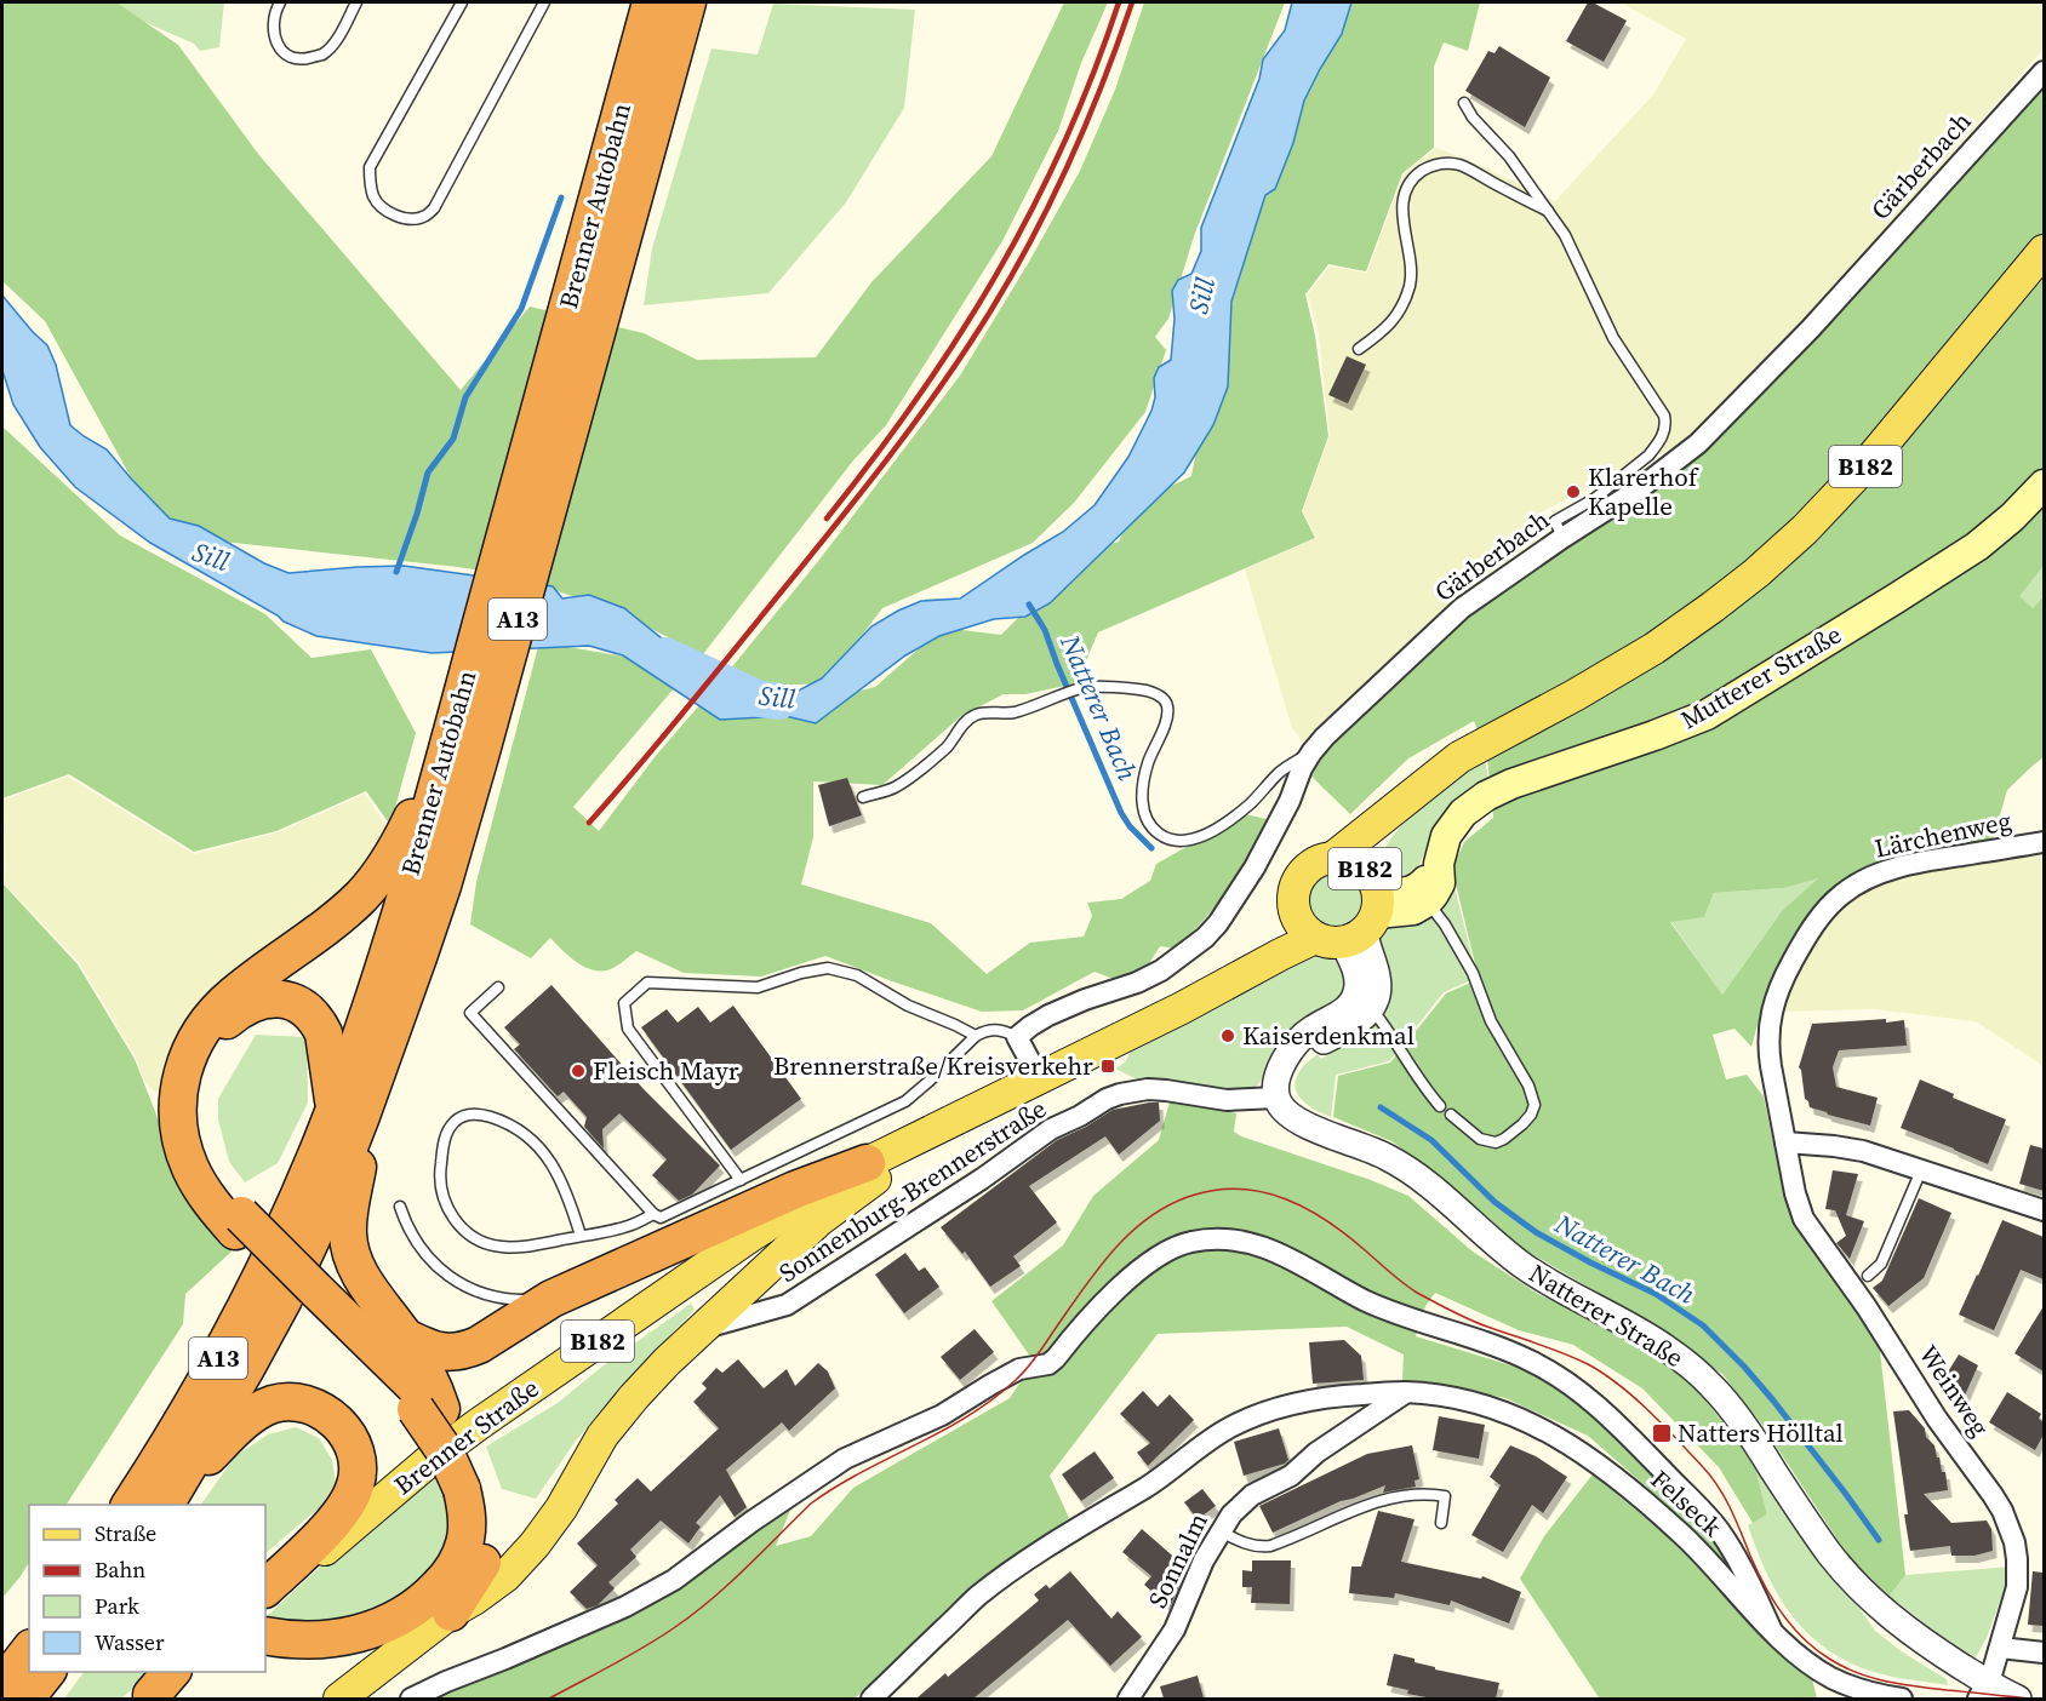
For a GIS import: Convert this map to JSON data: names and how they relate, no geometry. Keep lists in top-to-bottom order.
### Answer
{
  "streets": {
    "highway": ["Brenner Autobahn", "A13"],
    "main road": ["B182", "Mutterer Straße", "Brenner Straße"],
    "street": [
      "Gärberbach",
      "Lärchenweg",
      "Sonnenburg-Brennerstraße",
      "Natterer Straße",
      "Weinweg",
      "Felseck",
      "Sonnalm"
    ]
  },
  "crossings": [
    ["B182", "Mutterer Straße"],
    ["B182", "Brenner Straße"],
    ["Mutterer Straße", "Brenner Straße"],
    ["Lärchenweg", "Weinweg"],
    ["Sonnenburg-Brennerstraße", "Natterer Straße"],
    ["Sonnenburg-Brennerstraße", "Brenner Straße"],
    ["Natterer Straße", "Weinweg"],
    ["Felseck", "Sonnalm"]
  ],
  "water": ["Sill", "Natterer Bach"],
  "places": {
    "other": ["Klarerhof Kapelle", "Kaiserdenkmal", "Fleisch Mayr"],
    "transit": ["Brennerstraße/Kreisverkehr", "Natters Hölltal"]
  },
  "legend": [
    "Straße",
    "Bahn",
    "Park",
    "Wasser"
  ]
}
